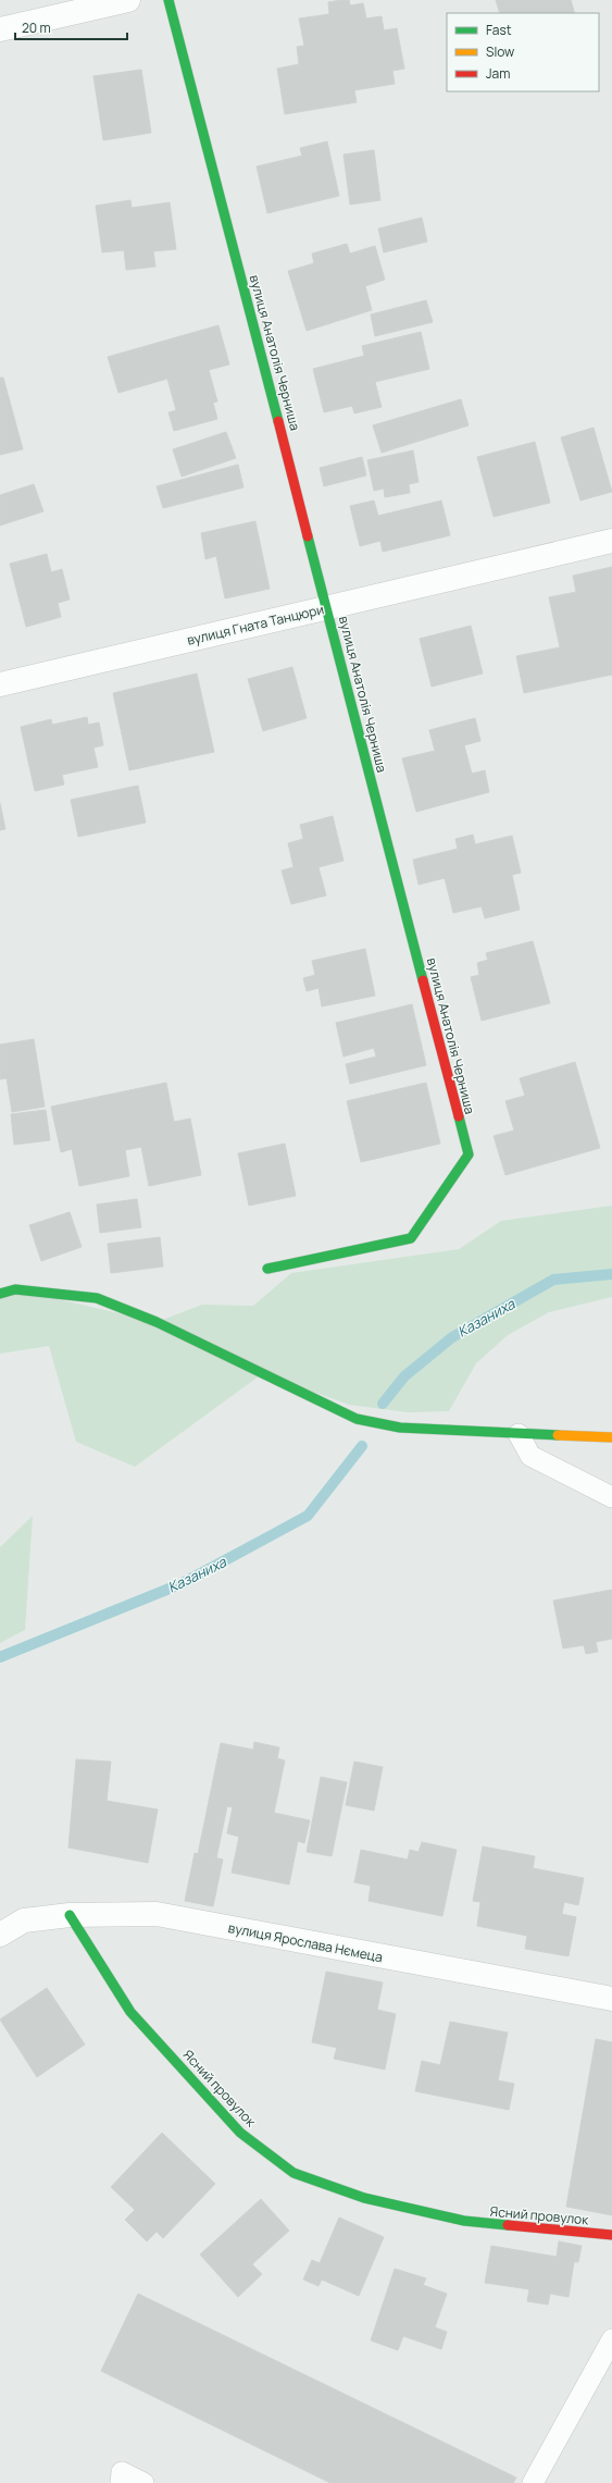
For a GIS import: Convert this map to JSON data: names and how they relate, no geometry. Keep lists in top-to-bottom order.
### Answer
{
  "streets": {
    "street": [
      "вулиця Анатолія Черниша",
      "вулиця Гната Танцюри",
      "вулиця Ярослава Нємеца",
      "Ясний провулок"
    ]
  },
  "crossings": [
    ["вулиця Анатолія Черниша", "вулиця Гната Танцюри"],
    ["вулиця Ярослава Нємеца", "Ясний провулок"]
  ],
  "water": ["Казаниха"],
  "legend": ["Fast", "Slow", "Jam"],
  "scale_bar": "20 m"
}
